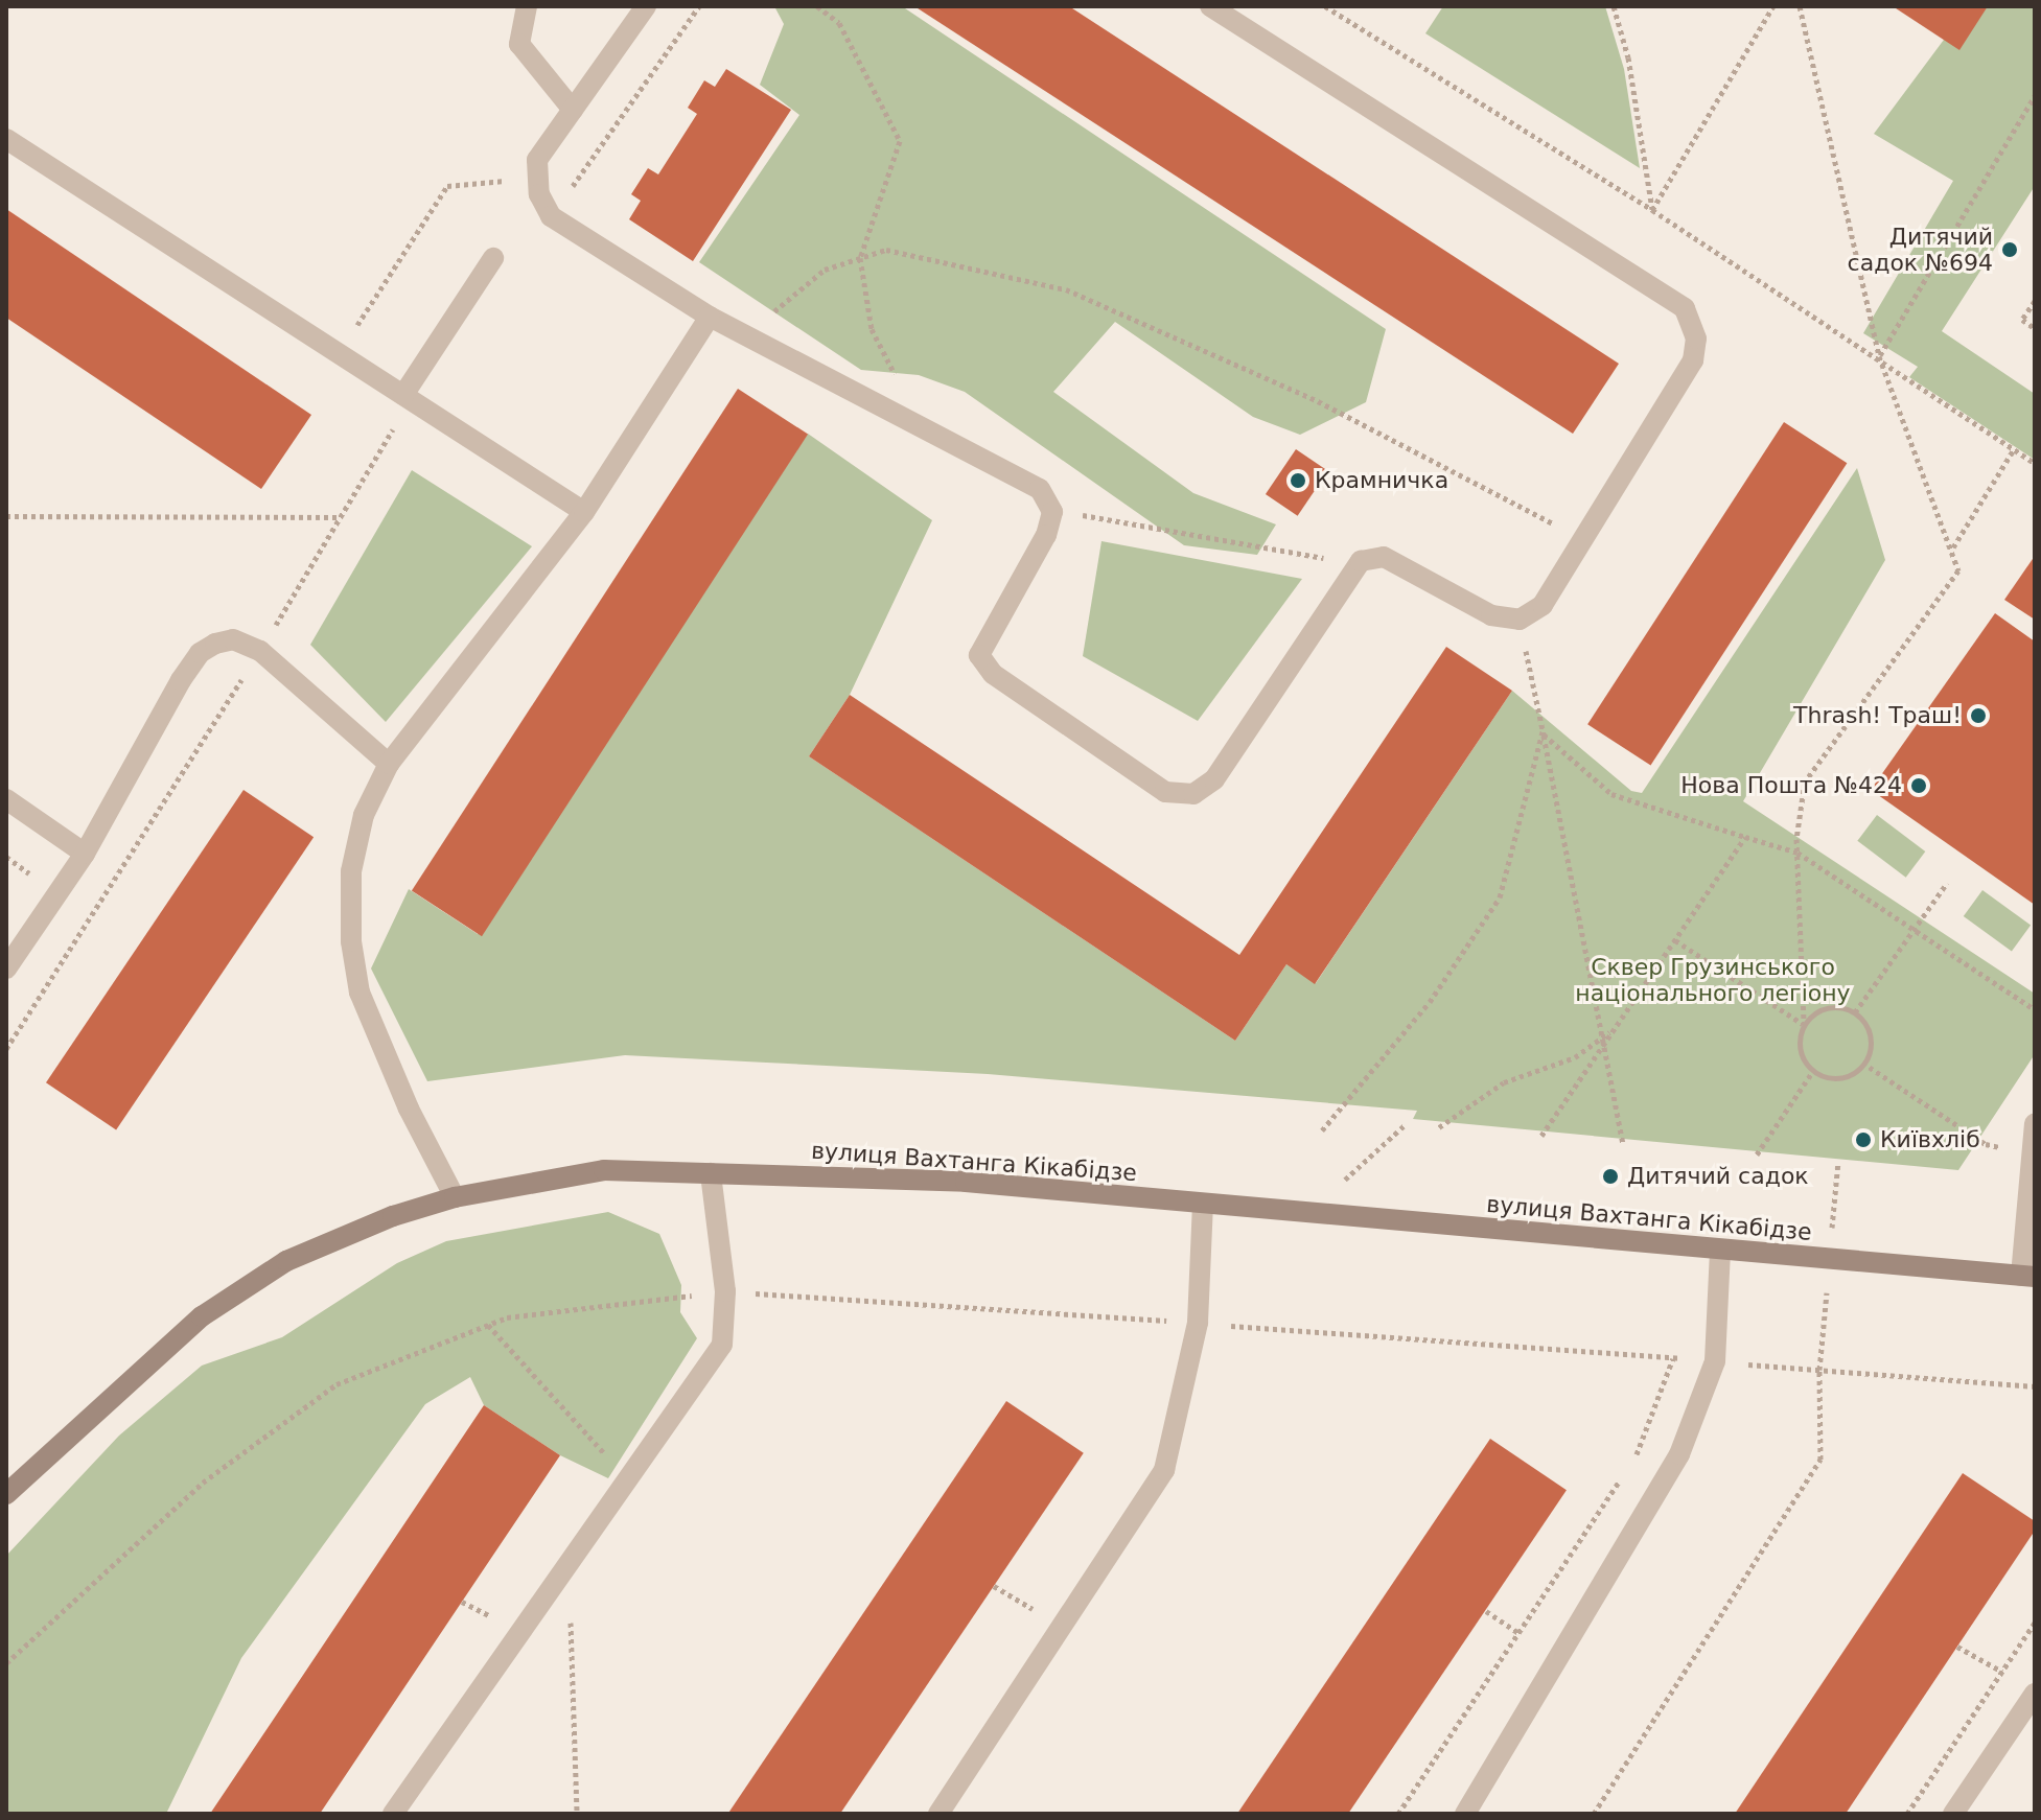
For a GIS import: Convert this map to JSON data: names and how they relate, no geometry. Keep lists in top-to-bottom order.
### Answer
{
  "streets": {
    "street": ["вулиця Вахтанга Кікабідзе"]
  },
  "parks": ["Сквер Грузинського національного легіону"],
  "places": [
    "Дитячий садок №694",
    "Крамничка",
    "Thrash! Траш!",
    "Нова Пошта №424",
    "Київхліб",
    "Дитячий садок"
  ]
}
